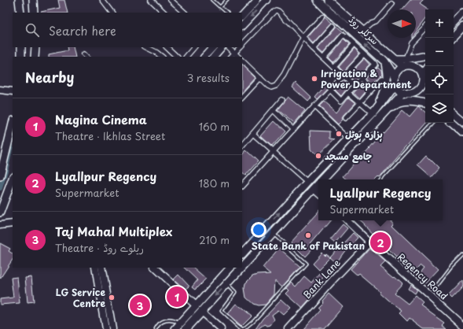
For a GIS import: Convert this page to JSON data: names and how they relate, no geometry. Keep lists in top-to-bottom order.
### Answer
{
  "streets": {
    "main road": ["سرکلر روڈ"],
    "street": ["Regency Road", "Bank Lane"]
  },
  "crossings": [
    ["Regency Road", "Bank Lane"]
  ],
  "places": [
    "Irrigation & Power Department",
    "ہزارہ ہوٹل",
    "جامع مسجد",
    "State Bank of Pakistan",
    "LG Service Centre"
  ],
  "north": "right",
  "page": {
    "map_buttons": ["+", "−"],
    "search": "Search here",
    "heading": ["Nearby", "3 results"],
    "list": [
      {
        "mark": "1",
        "name": "Nagina Cinema",
        "note": "Theatre · Ikhlas Street",
        "value": "160 m"
      },
      {
        "mark": "2",
        "name": "Lyallpur Regency",
        "note": "Supermarket",
        "value": "180 m"
      },
      {
        "mark": "3",
        "name": "Taj Mahal Multiplex",
        "note": "Theatre · ریلوے روڈ",
        "value": "210 m"
      }
    ],
    "popup": ["Lyallpur Regency", "Supermarket"],
    "pins": ["2", "1", "3"]
  }
}
